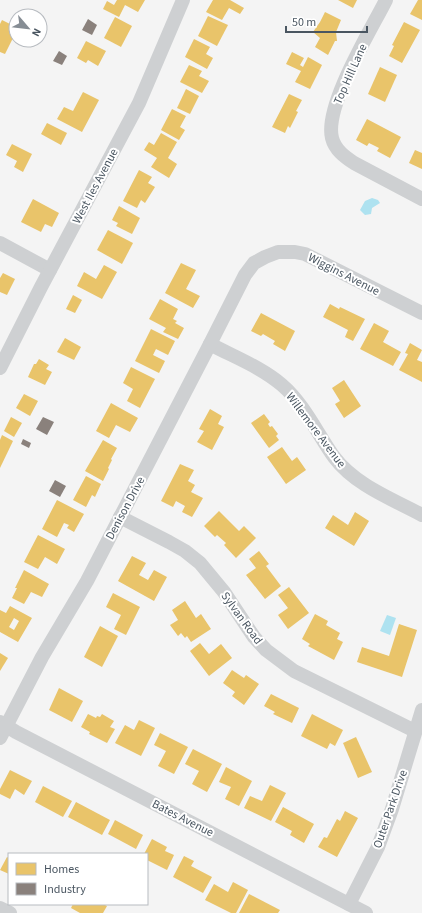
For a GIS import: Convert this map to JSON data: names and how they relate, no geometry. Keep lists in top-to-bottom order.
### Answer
{
  "streets": {
    "street": [
      "Top Hill Lane",
      "West Iles Avenue",
      "Wiggins Avenue",
      "Willemore Avenue",
      "Denison Drive",
      "Sylvan Road",
      "Outer Park Drive",
      "Bates Avenue"
    ]
  },
  "crossings": [
    ["Wiggins Avenue", "Denison Drive"],
    ["Willemore Avenue", "Denison Drive"],
    ["Denison Drive", "Sylvan Road"],
    ["Denison Drive", "Bates Avenue"],
    ["Sylvan Road", "Outer Park Drive"],
    ["Outer Park Drive", "Bates Avenue"]
  ],
  "legend": ["Homes", "Industry"],
  "scale_bar": "50 m",
  "north": "bottom right"
}
